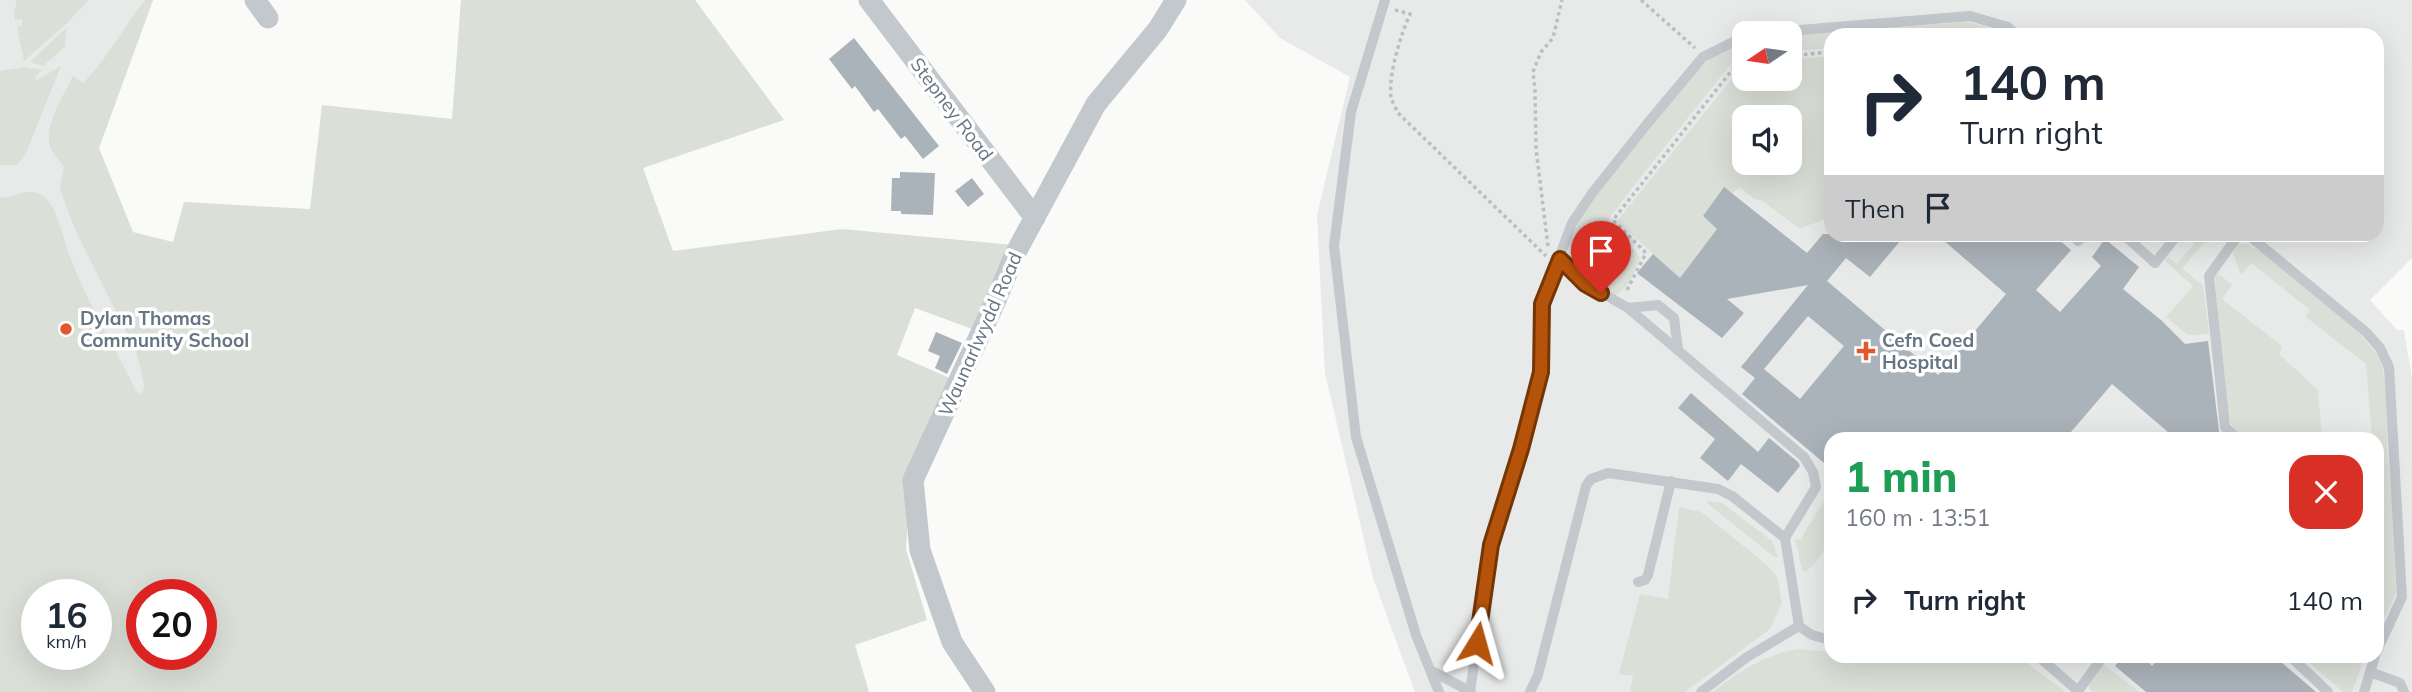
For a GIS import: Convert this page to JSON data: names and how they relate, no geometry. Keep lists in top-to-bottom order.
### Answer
{
  "streets": {
    "street": ["Stepney Road", "Waunarlwydd Road"]
  },
  "crossings": [
    ["Stepney Road", "Waunarlwydd Road"]
  ],
  "places": {
    "other": ["Dylan Thomas Community School"],
    "health": ["Cefn Coed Hospital"]
  },
  "north": "left",
  "page": {
    "turn": ["140 m", "Turn right"],
    "then": "Then",
    "heading": ["1 min", "160 m · 13:51"],
    "list": [
      {
        "name": "Turn right",
        "value": "140 m"
      }
    ],
    "speed": "16 km/h",
    "limit": "20"
  }
}
